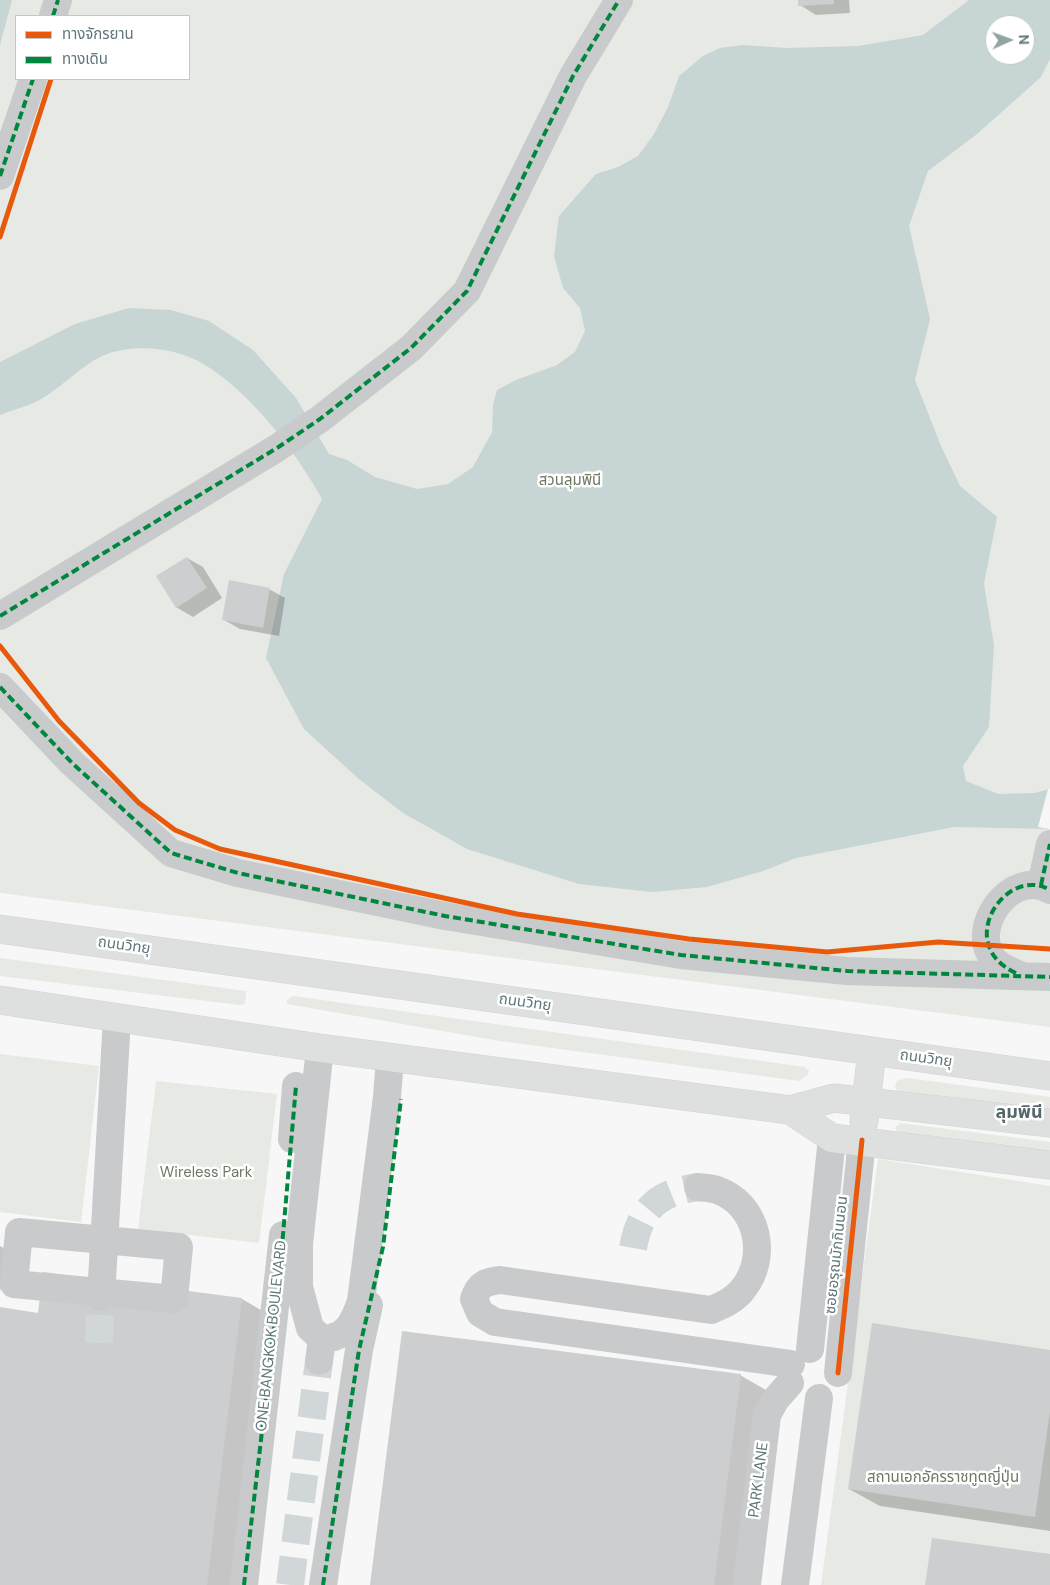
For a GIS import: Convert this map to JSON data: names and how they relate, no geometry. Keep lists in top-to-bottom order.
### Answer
{
  "streets": {
    "main road": ["ถนนวิทยุ"],
    "street": ["ซอยอรุณมักกินนอน", "ONE BANGKOK BOULEVARD", "PARK LANE"]
  },
  "crossings": [
    ["ซอยอรุณมักกินนอน", "PARK LANE"]
  ],
  "districts": ["ลุมพินี"],
  "parks": ["สวนลุมพินี", "Wireless Park", "สถานเอกอัครราชทูตญี่ปุ่น"],
  "legend": ["ทางจักรยาน", "ทางเดิน"],
  "north": "right"
}
